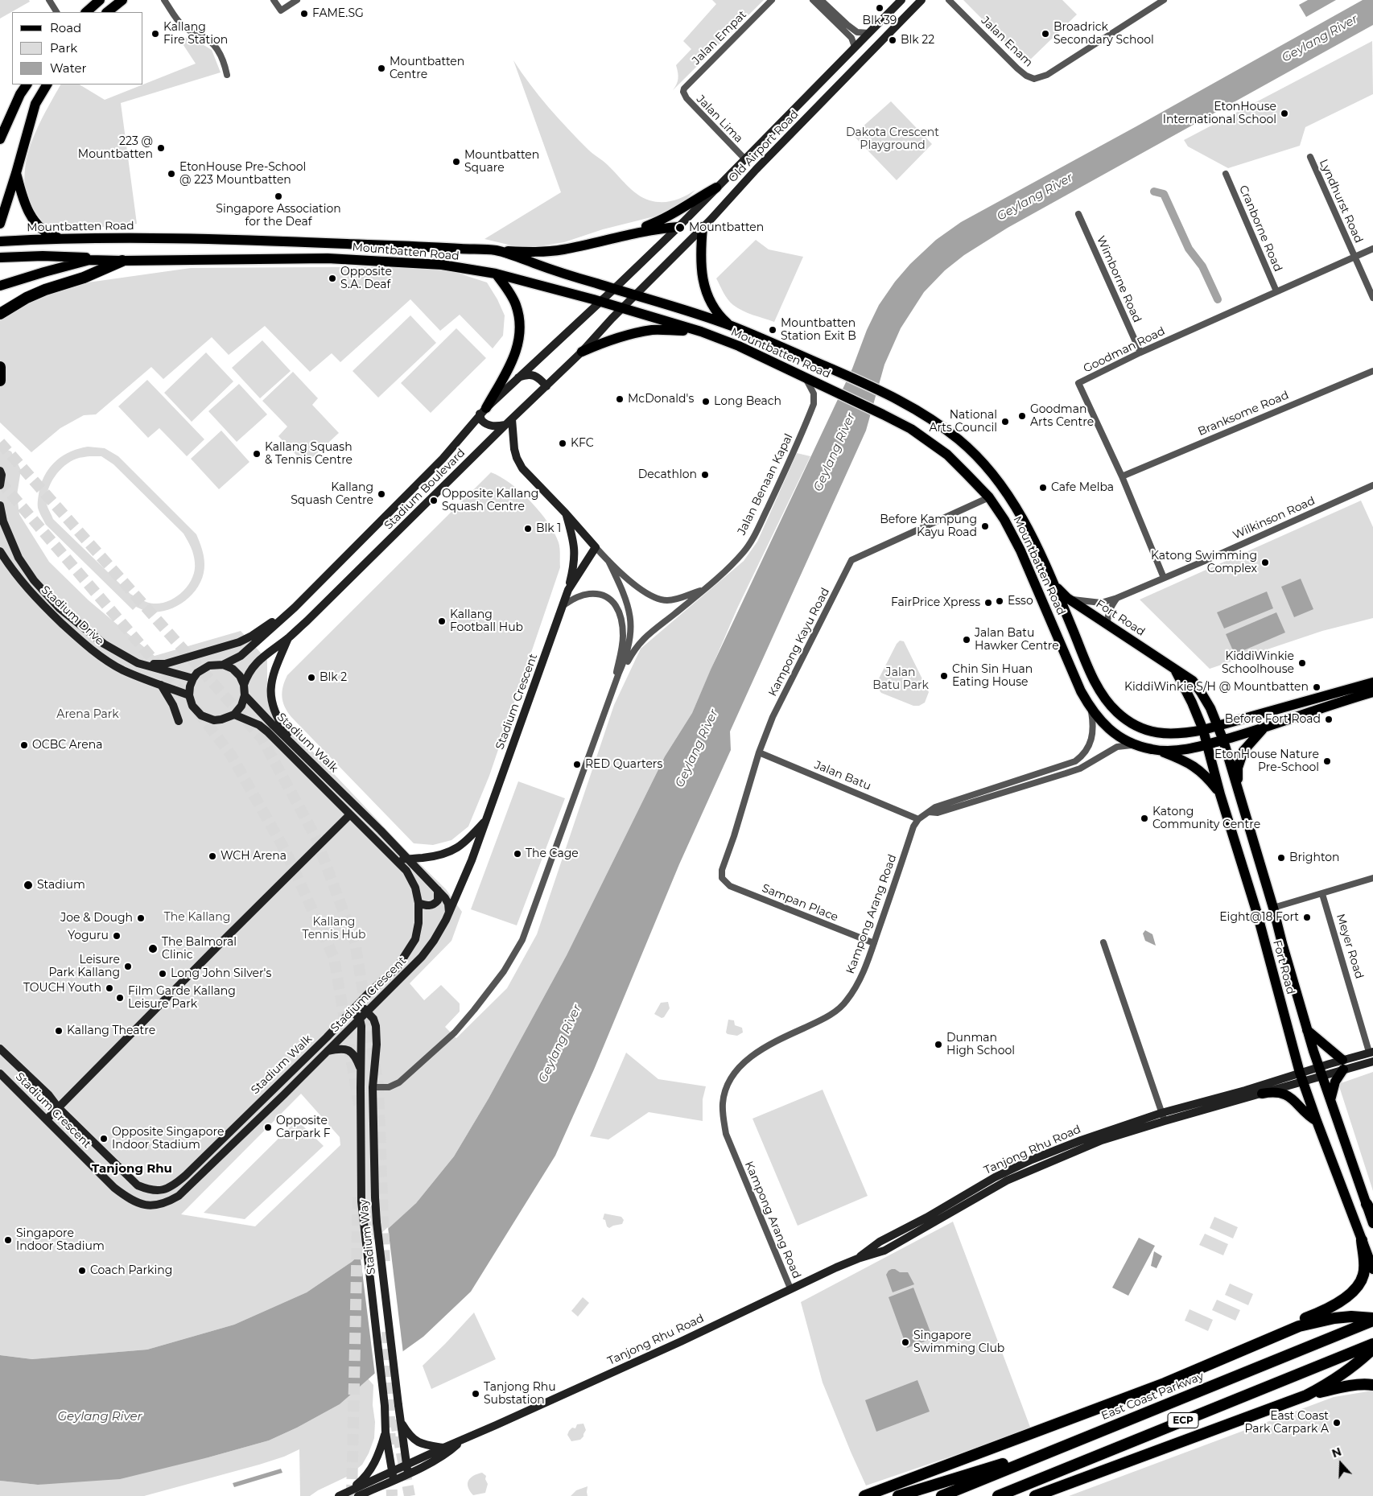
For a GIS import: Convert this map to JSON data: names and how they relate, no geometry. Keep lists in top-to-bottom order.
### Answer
{
  "streets": {
    "highway": ["East Coast Parkway", "ECP"],
    "main road": ["Mountbatten Road", "Fort Road"],
    "street": [
      "Jalan Empat",
      "Jalan Enam",
      "Jalan Lima",
      "Old Airport Road",
      "Lyndhurst Road",
      "Cranborne Road",
      "Wimborne Road",
      "Goodman Road",
      "Branksome Road",
      "Jalan Benaan Kapal",
      "Stadium Boulevard",
      "Wilkinson Road",
      "Stadium Drive",
      "Kampong Kayu Road",
      "Stadium Crescent",
      "Stadium Walk",
      "Jalan Batu",
      "Sampan Place",
      "Kampong Arang Road",
      "Meyer Road",
      "Tanjong Rhu Road",
      "Stadium Way"
    ]
  },
  "crossings": [
    ["Jalan Empat", "Jalan Lima"],
    ["Jalan Lima", "Old Airport Road"],
    ["Old Airport Road", "Mountbatten Road"],
    ["Old Airport Road", "Stadium Boulevard"],
    ["Lyndhurst Road", "Goodman Road"],
    ["Mountbatten Road", "Jalan Benaan Kapal"],
    ["Mountbatten Road", "Stadium Boulevard"],
    ["Mountbatten Road", "Fort Road"],
    ["Mountbatten Road", "Kampong Kayu Road"],
    ["Cranborne Road", "Goodman Road"],
    ["Wimborne Road", "Goodman Road"],
    ["Goodman Road", "Branksome Road"],
    ["Goodman Road", "Wilkinson Road"],
    ["Jalan Benaan Kapal", "Stadium Crescent"],
    ["Jalan Benaan Kapal", "Stadium Way"],
    ["Stadium Boulevard", "Stadium Drive"],
    ["Stadium Boulevard", "Stadium Walk"],
    ["Wilkinson Road", "Fort Road"],
    ["Stadium Drive", "Stadium Walk"],
    ["Fort Road", "Meyer Road"],
    ["Fort Road", "Tanjong Rhu Road"],
    ["Kampong Kayu Road", "Jalan Batu"],
    ["Kampong Kayu Road", "Sampan Place"],
    ["Stadium Crescent", "Stadium Walk"],
    ["Stadium Crescent", "Stadium Way"],
    ["Stadium Walk", "Stadium Way"],
    ["Jalan Batu", "Kampong Arang Road"],
    ["Sampan Place", "Kampong Arang Road"],
    ["Kampong Arang Road", "Tanjong Rhu Road"],
    ["Meyer Road", "Tanjong Rhu Road"],
    ["Tanjong Rhu Road", "Stadium Way"]
  ],
  "districts": ["Tanjong Rhu"],
  "water": ["Geylang River"],
  "parks": [
    "Dakota Crescent Playground",
    "Jalan Batu Park",
    "Arena Park",
    "The Kallang",
    "Kallang Tennis Hub"
  ],
  "places": [
    "Blk 39",
    "FAME.SG",
    "Kallang Fire Station",
    "Broadrick Secondary School",
    "Blk 22",
    "Mountbatten Centre",
    "EtonHouse International School",
    "223 @ Mountbatten",
    "Mountbatten Square",
    "EtonHouse Pre-School @ 223 Mountbatten",
    "Singapore Association for the Deaf",
    "Mountbatten",
    "Opposite S.A. Deaf",
    "Mountbatten Station Exit B",
    "McDonald's",
    "Long Beach",
    "Goodman Arts Centre",
    "National Arts Council",
    "KFC",
    "Kallang Squash & Tennis Centre",
    "Decathlon",
    "Cafe Melba",
    "Kallang Squash Centre",
    "Opposite Kallang Squash Centre",
    "Before Kampung Kayu Road",
    "Blk 1",
    "Katong Swimming Complex",
    "Esso",
    "FairPrice Xpress",
    "Kallang Football Hub",
    "Jalan Batu Hawker Centre",
    "KiddiWinkie Schoolhouse",
    "Chin Sin Huan Eating House",
    "Blk 2",
    "KiddiWinkie S/H @ Mountbatten",
    "Before Fort Road",
    "OCBC Arena",
    "EtonHouse Nature Pre-School",
    "RED Quarters",
    "Katong Community Centre",
    "The Cage",
    "WCH Arena",
    "Brighton",
    "Stadium",
    "Eight@18 Fort",
    "Joe & Dough",
    "Yoguru",
    "The Balmoral Clinic",
    "Leisure Park Kallang",
    "Long John Silver's",
    "TOUCH Youth",
    "Film Garde Kallang Leisure Park",
    "Kallang Theatre",
    "Dunman High School",
    "Opposite Carpark F",
    "Opposite Singapore Indoor Stadium",
    "Singapore Indoor Stadium",
    "Coach Parking",
    "Singapore Swimming Club",
    "Tanjong Rhu Substation",
    "East Coast Park Carpark A"
  ],
  "legend": ["Road", "Park", "Water"],
  "north": "top"
}
